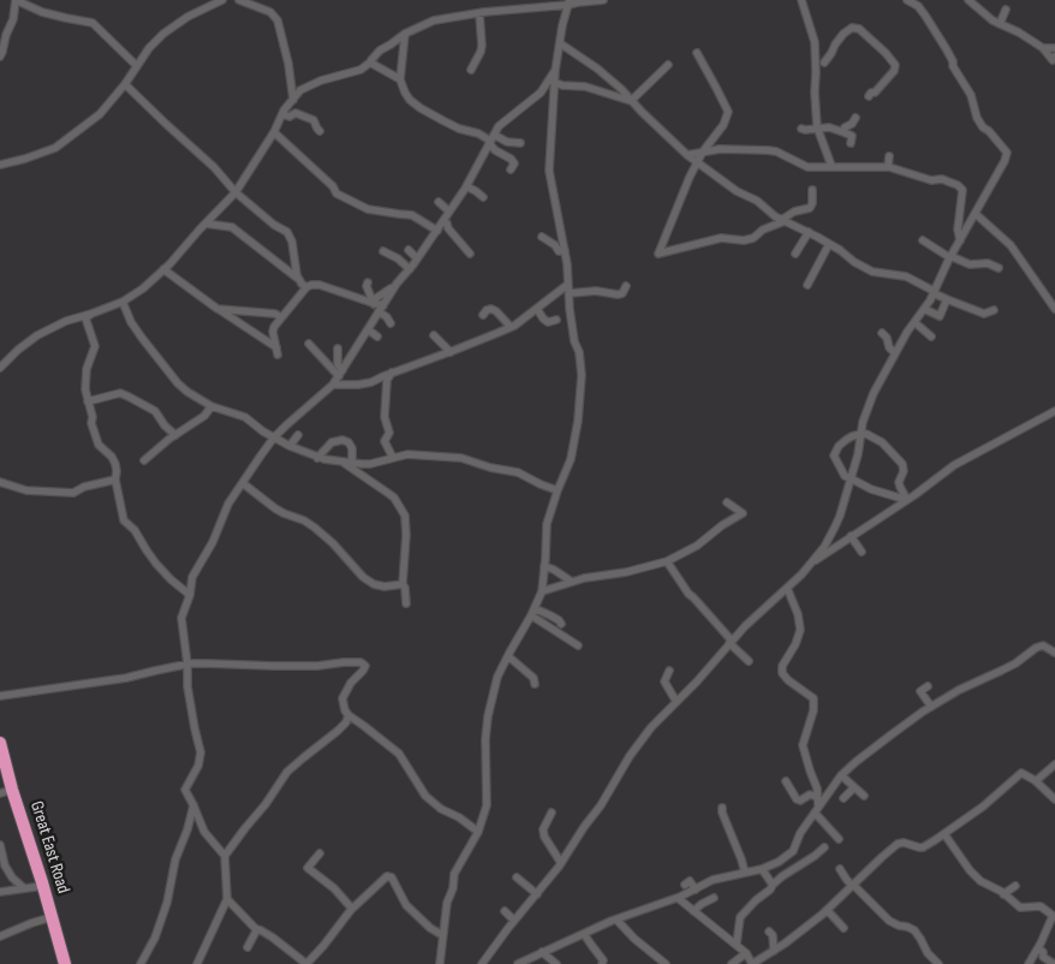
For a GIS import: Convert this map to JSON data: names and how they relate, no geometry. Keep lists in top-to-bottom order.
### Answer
{
  "streets": {
    "highway": ["Great East Road"]
  }
}
